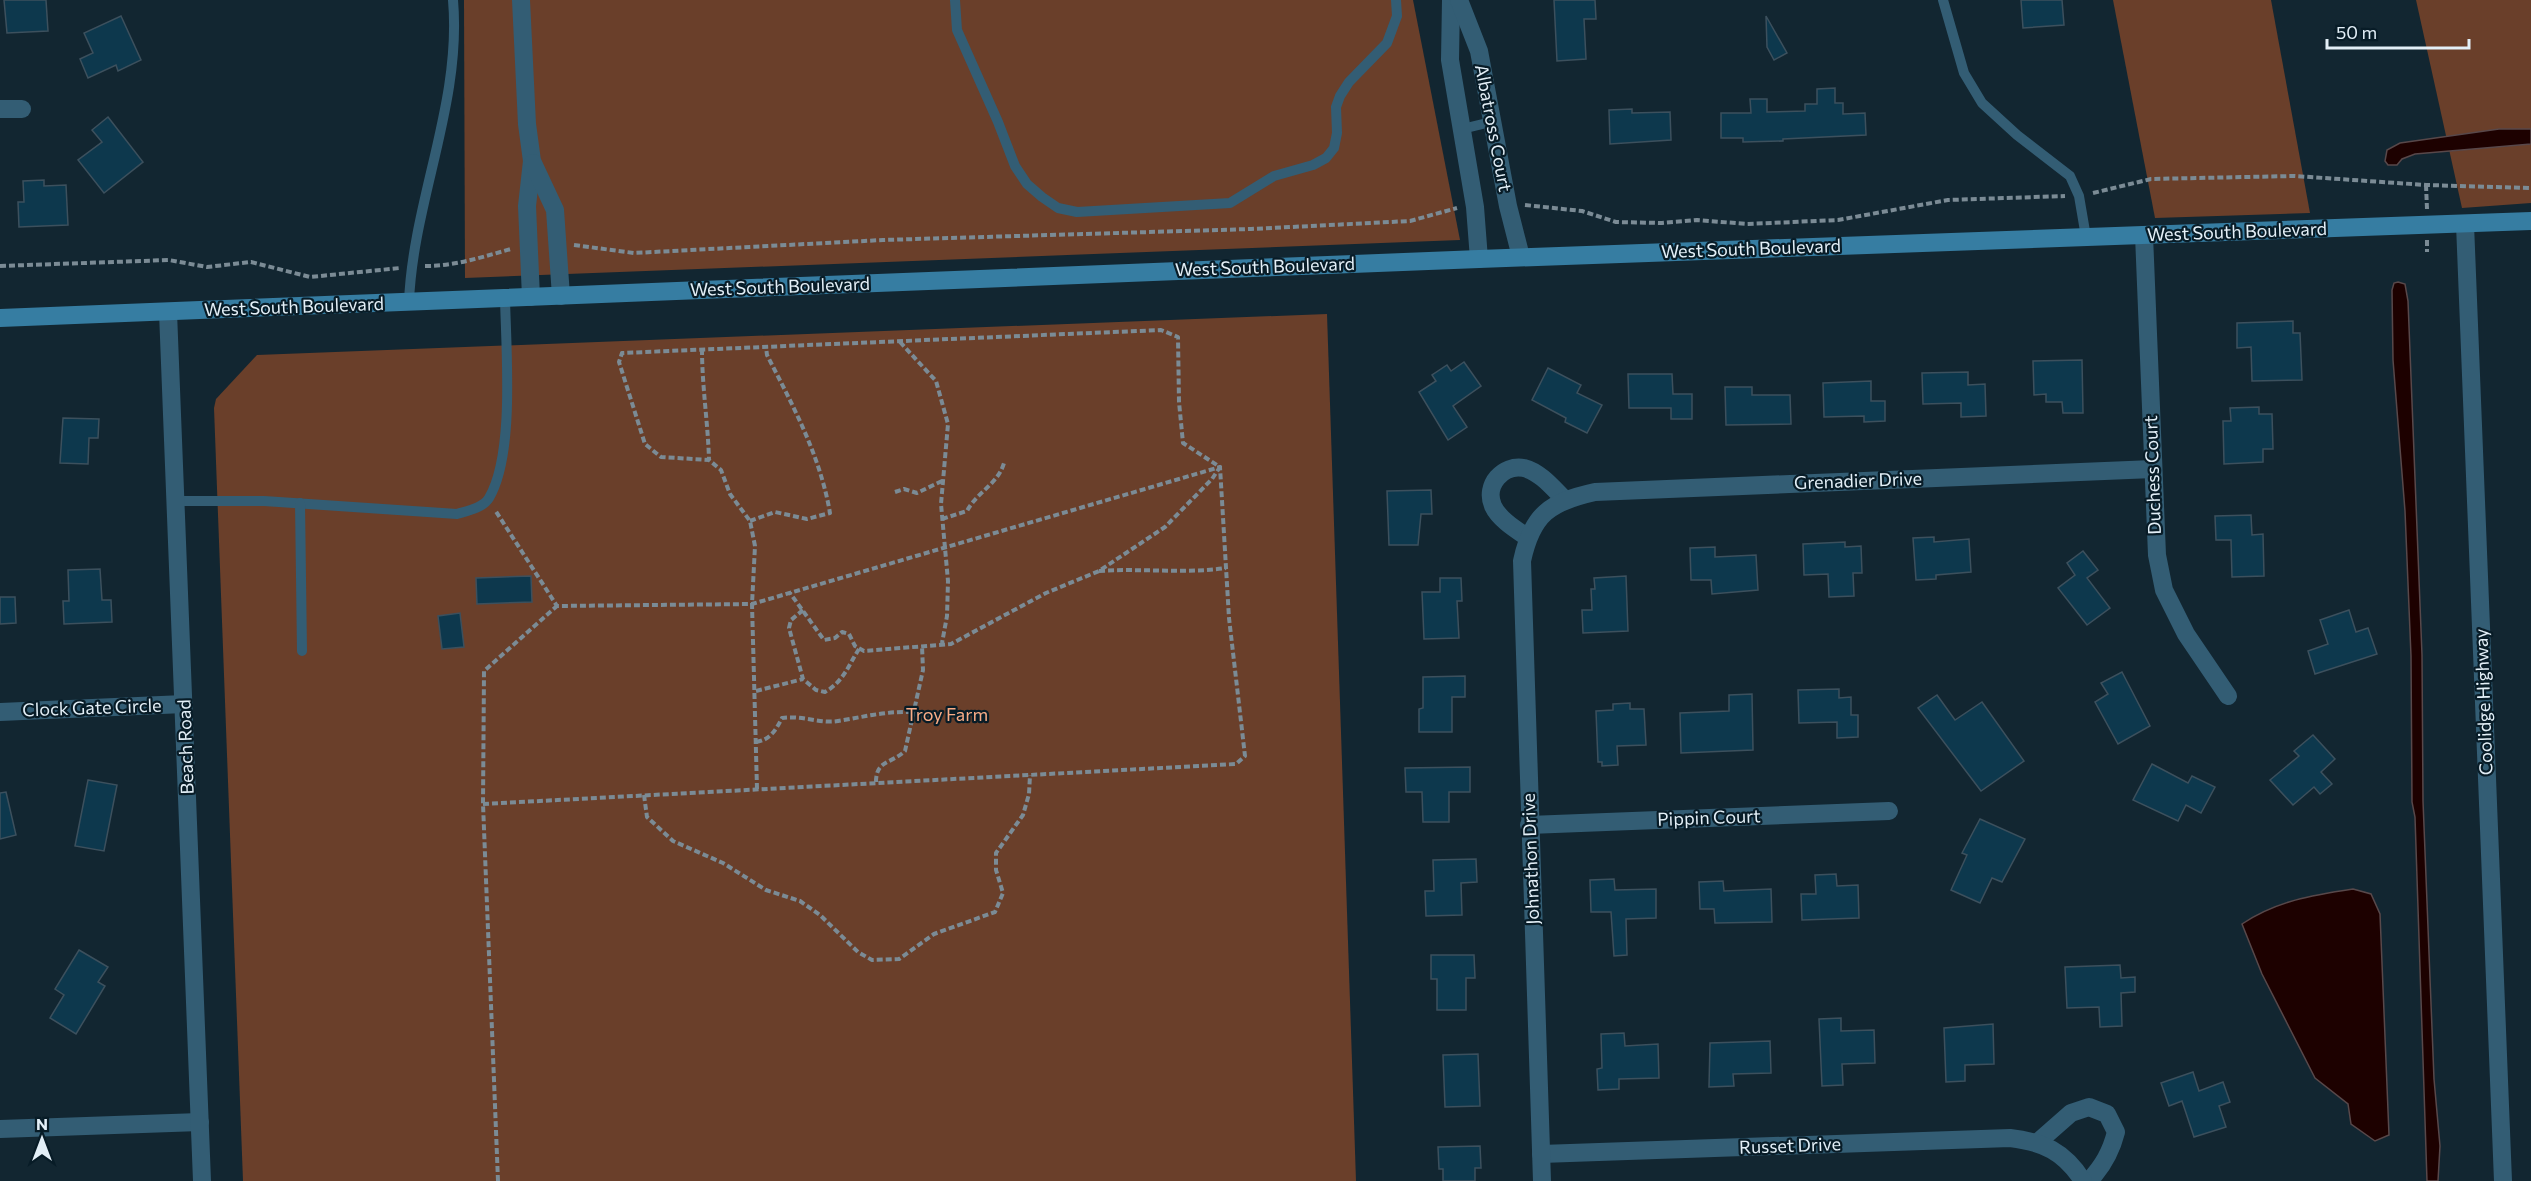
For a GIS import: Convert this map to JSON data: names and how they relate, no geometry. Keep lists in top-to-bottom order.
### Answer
{
  "streets": {
    "main road": ["West South Boulevard"],
    "street": [
      "Albatross Court",
      "Duchess Court",
      "Grenadier Drive",
      "Coolidge Highway",
      "Clock Gate Circle",
      "Beach Road",
      "Pippin Court",
      "Johnathon Drive",
      "Russet Drive"
    ]
  },
  "crossings": [
    ["Albatross Court", "West South Boulevard"],
    ["West South Boulevard", "Duchess Court"],
    ["West South Boulevard", "Coolidge Highway"],
    ["West South Boulevard", "Beach Road"],
    ["Duchess Court", "Grenadier Drive"],
    ["Grenadier Drive", "Johnathon Drive"],
    ["Clock Gate Circle", "Beach Road"],
    ["Pippin Court", "Johnathon Drive"],
    ["Johnathon Drive", "Russet Drive"]
  ],
  "parks": ["Troy Farm"],
  "scale_bar": "50 m",
  "north": "top"
}
